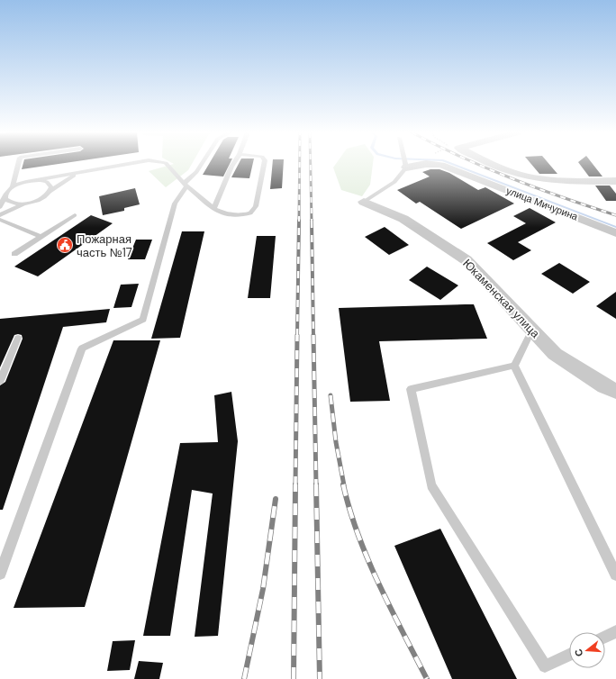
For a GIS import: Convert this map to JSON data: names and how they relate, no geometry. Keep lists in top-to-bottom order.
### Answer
{
  "streets": {
    "street": ["улица Мичурина", "Юкаменская улица"]
  },
  "places": {
    "public building": ["Пожарная часть №17"]
  },
  "north": "left"
}
